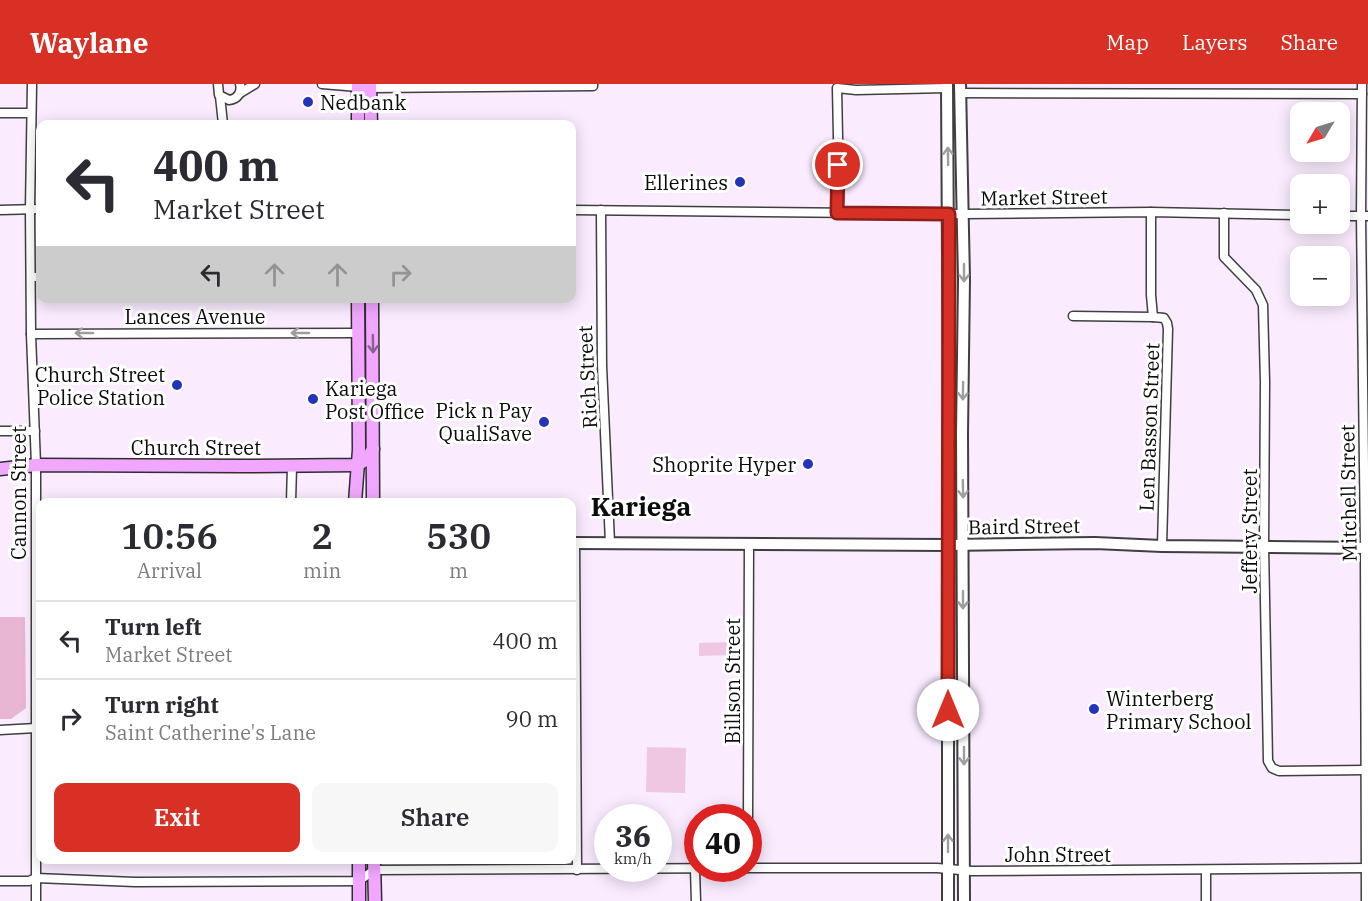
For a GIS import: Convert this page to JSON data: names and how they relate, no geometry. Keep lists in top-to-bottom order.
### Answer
{
  "streets": {
    "main road": ["Church Street"],
    "street": [
      "Market Street",
      "Lances Avenue",
      "Rich Street",
      "Len Basson Street",
      "Cannon Street",
      "Mitchell Street",
      "Baird Street",
      "Jeffery Street",
      "Billson Street",
      "John Street"
    ]
  },
  "crossings": [
    ["Market Street", "Rich Street"],
    ["Market Street", "Len Basson Street"],
    ["Market Street", "Jeffery Street"],
    ["Lances Avenue", "Cannon Street"],
    ["Rich Street", "Baird Street"],
    ["Len Basson Street", "Baird Street"],
    ["Church Street", "Cannon Street"],
    ["Mitchell Street", "Baird Street"],
    ["Mitchell Street", "Jeffery Street"],
    ["Mitchell Street", "John Street"],
    ["Baird Street", "Jeffery Street"],
    ["Baird Street", "Billson Street"]
  ],
  "one_way": ["Lances Avenue"],
  "districts": ["Kariega"],
  "places": [
    "Nedbank",
    "Ellerines",
    "Church Street Police Station",
    "Kariega Post Office",
    "Pick n Pay QualiSave",
    "Shoprite Hyper",
    "Winterberg Primary School"
  ],
  "north": "bottom left",
  "page": {
    "header": "Waylane",
    "nav": ["Map", "Layers", "Share"],
    "map_buttons": ["+", "−"],
    "turn": ["400 m", "Market Street"],
    "eta": [
      "10:56",
      "Arrival",
      "2",
      "min",
      "530",
      "m"
    ],
    "list": [
      {
        "name": "Turn left",
        "note": "Market Street",
        "value": "400 m"
      },
      {
        "name": "Turn right",
        "note": "Saint Catherine's Lane",
        "value": "90 m"
      }
    ],
    "buttons": ["Exit", "Share"],
    "speed": "36 km/h",
    "limit": "40"
  }
}
